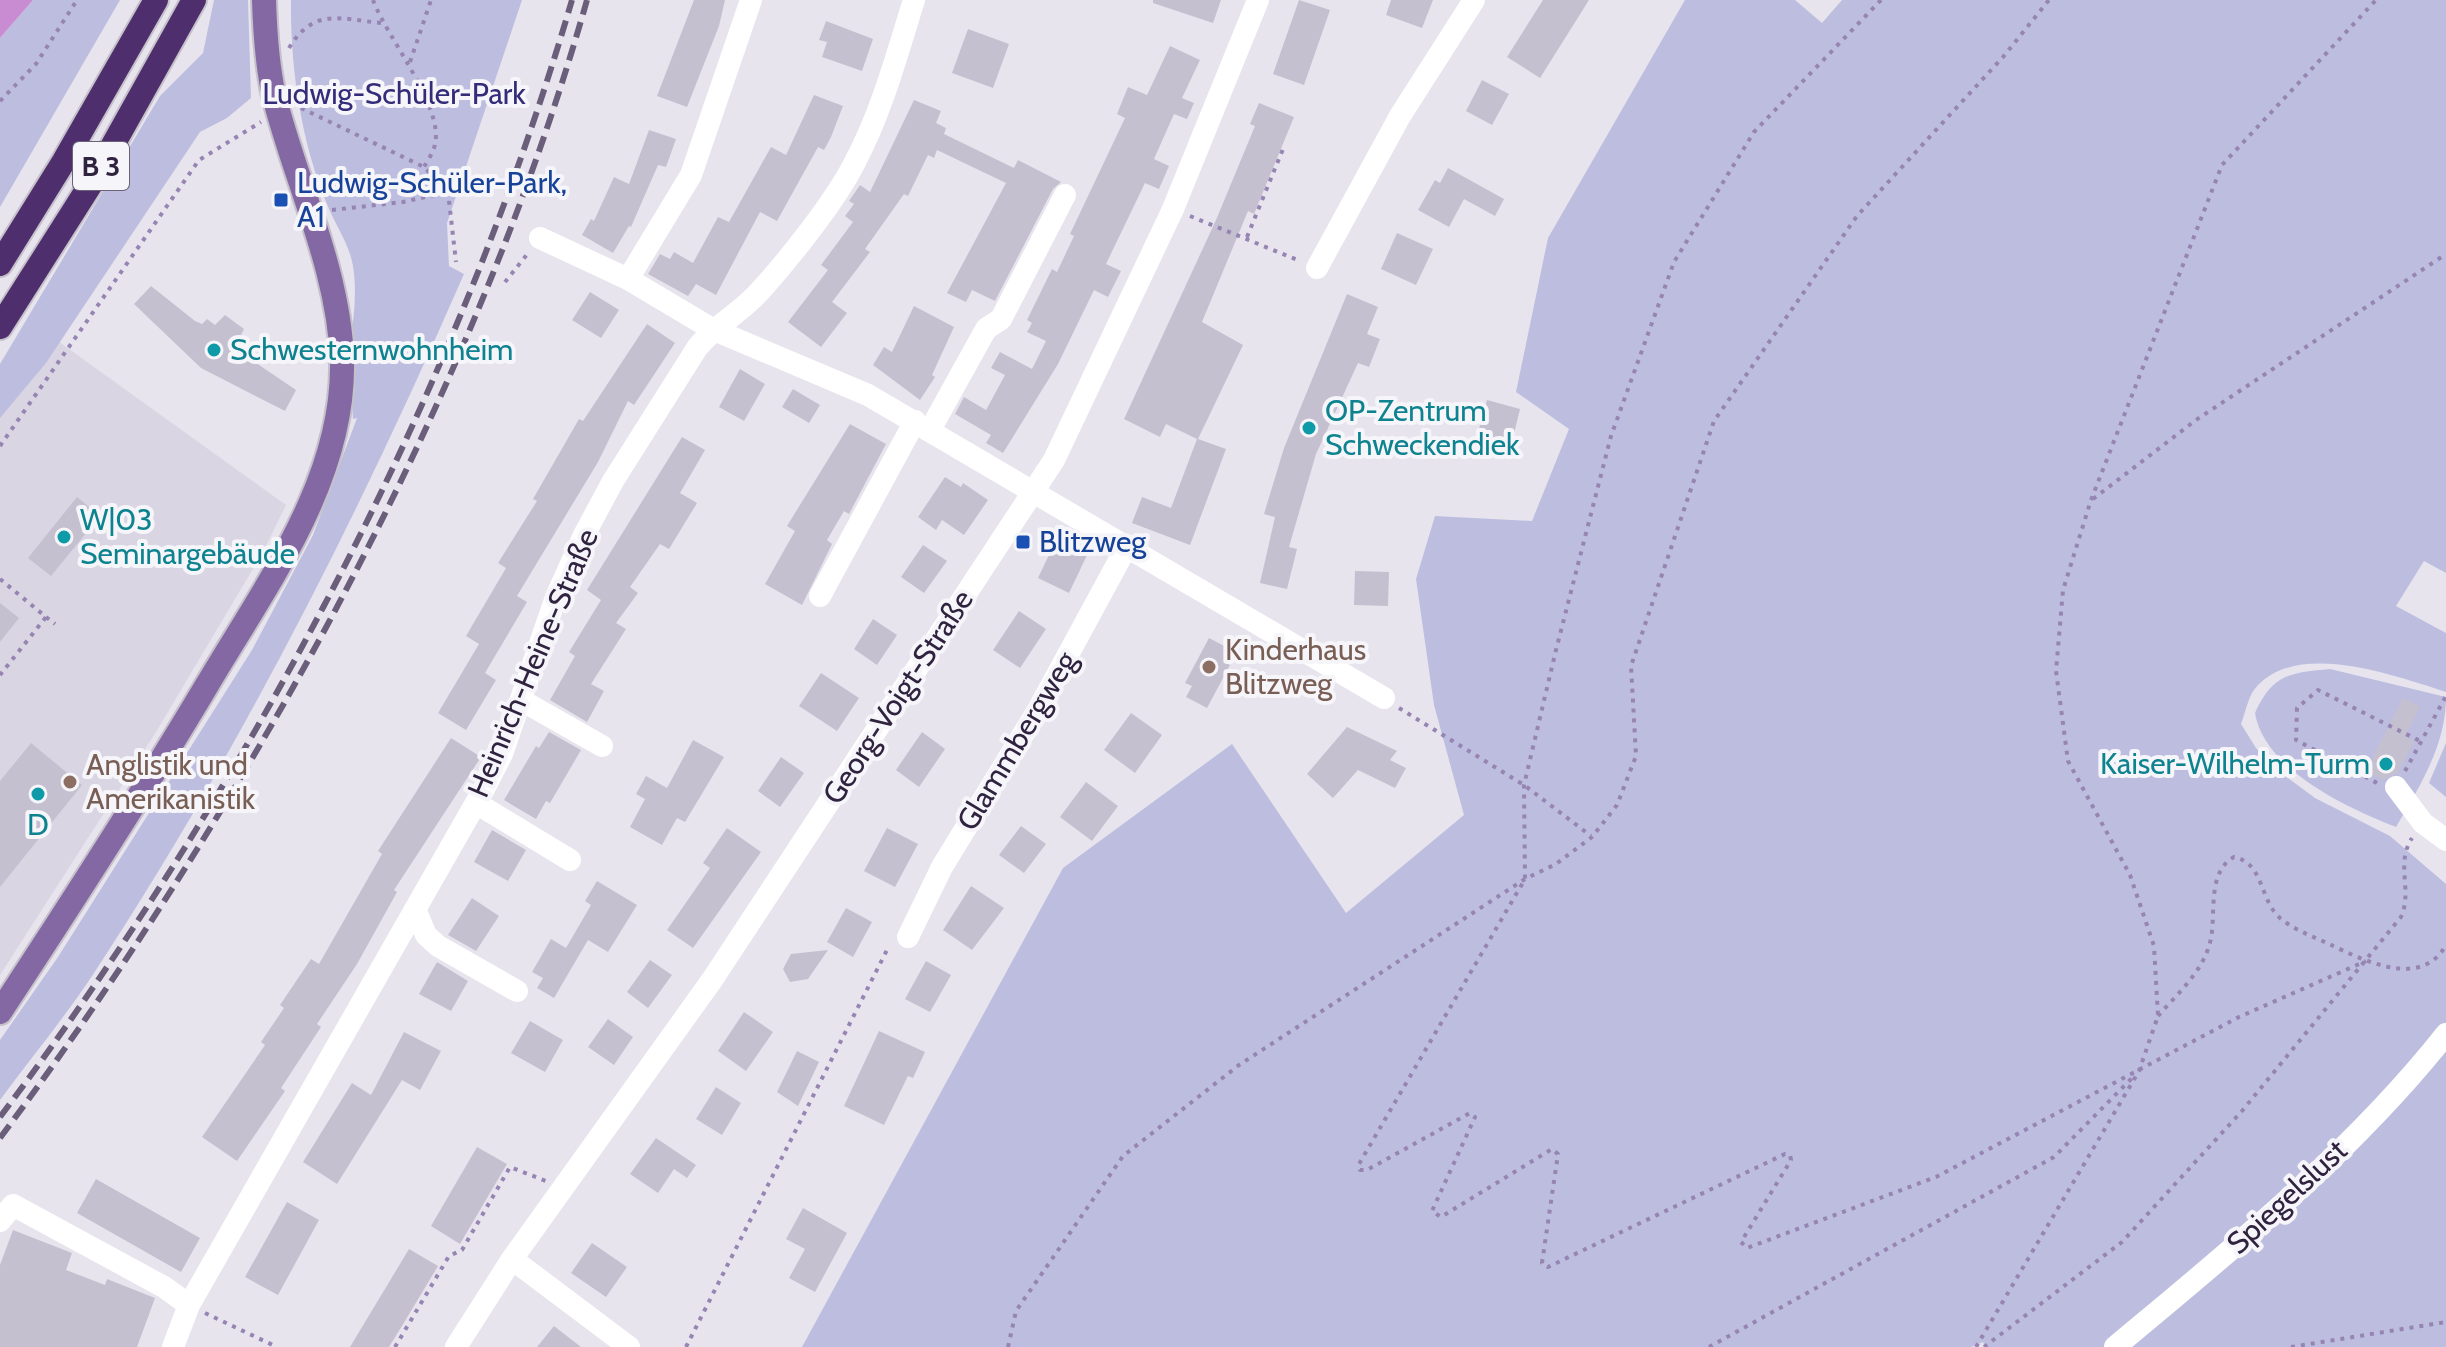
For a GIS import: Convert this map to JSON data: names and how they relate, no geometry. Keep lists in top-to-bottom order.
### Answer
{
  "streets": {
    "highway": ["B 3"],
    "street": [
      "Heinrich-Heine-Straße",
      "Georg-Voigt-Straße",
      "Glammbergweg",
      "Spiegelslust"
    ]
  },
  "parks": ["Ludwig-Schüler-Park"],
  "places": {
    "transit": ["Ludwig-Schüler-Park, A1", "Blitzweg"],
    "other": [
      "Schwesternwohnheim",
      "OP-Zentrum Schweckendiek",
      "W|03 Seminargebäude",
      "Kinderhaus Blitzweg",
      "Kaiser-Wilhelm-Turm",
      "Anglistik und Amerikanistik",
      "D"
    ]
  }
}
